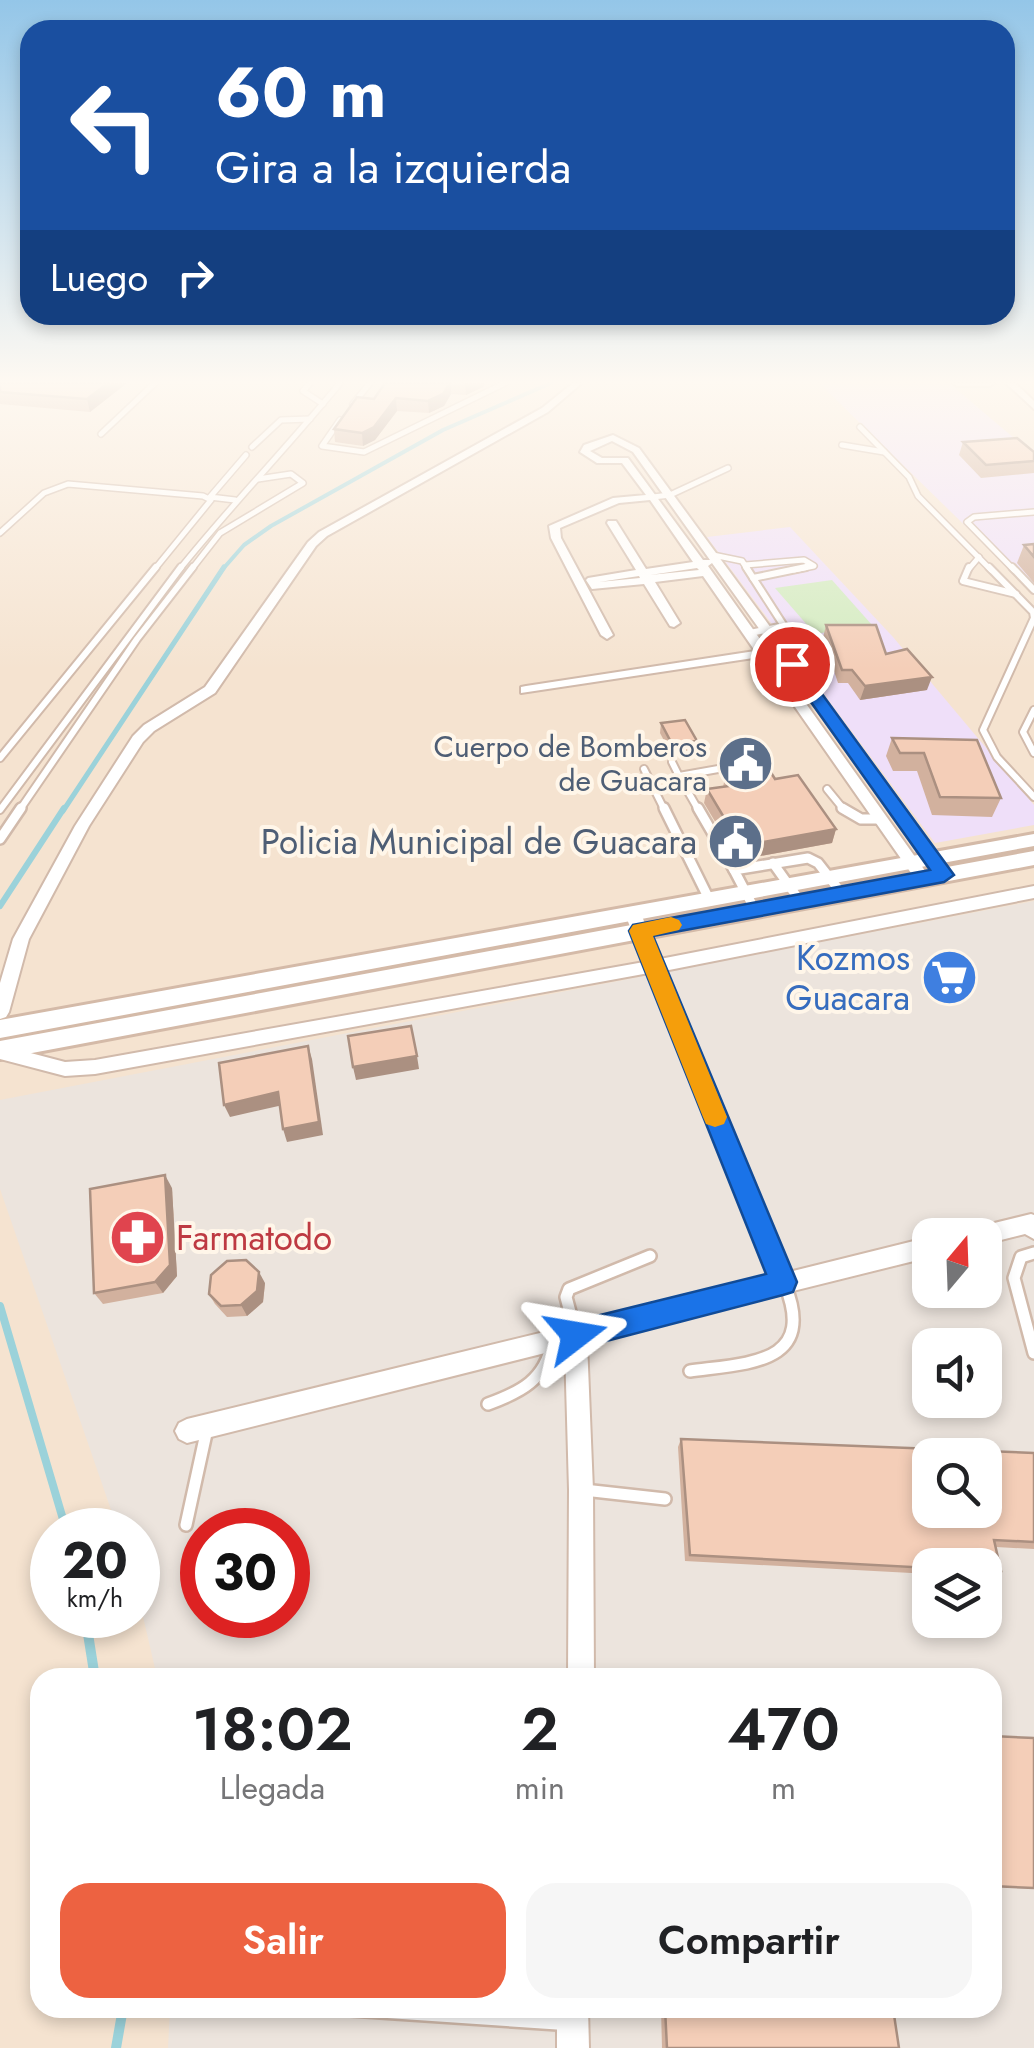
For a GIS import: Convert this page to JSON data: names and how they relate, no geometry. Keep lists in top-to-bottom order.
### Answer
{
  "places": {
    "public building": ["Cuerpo de Bomberos de Guacara", "Policia Municipal de Guacara"],
    "supermarket": ["Kozmos Guacara"],
    "pharmacy": ["Farmatodo"]
  },
  "north": "top",
  "page": {
    "turn": ["60 m", "Gira a la izquierda"],
    "then": "Luego",
    "speed": "20 km/h",
    "limit": "30",
    "eta": [
      "18:02",
      "Llegada",
      "2",
      "min",
      "470",
      "m"
    ],
    "buttons": ["Salir", "Compartir"]
  }
}
